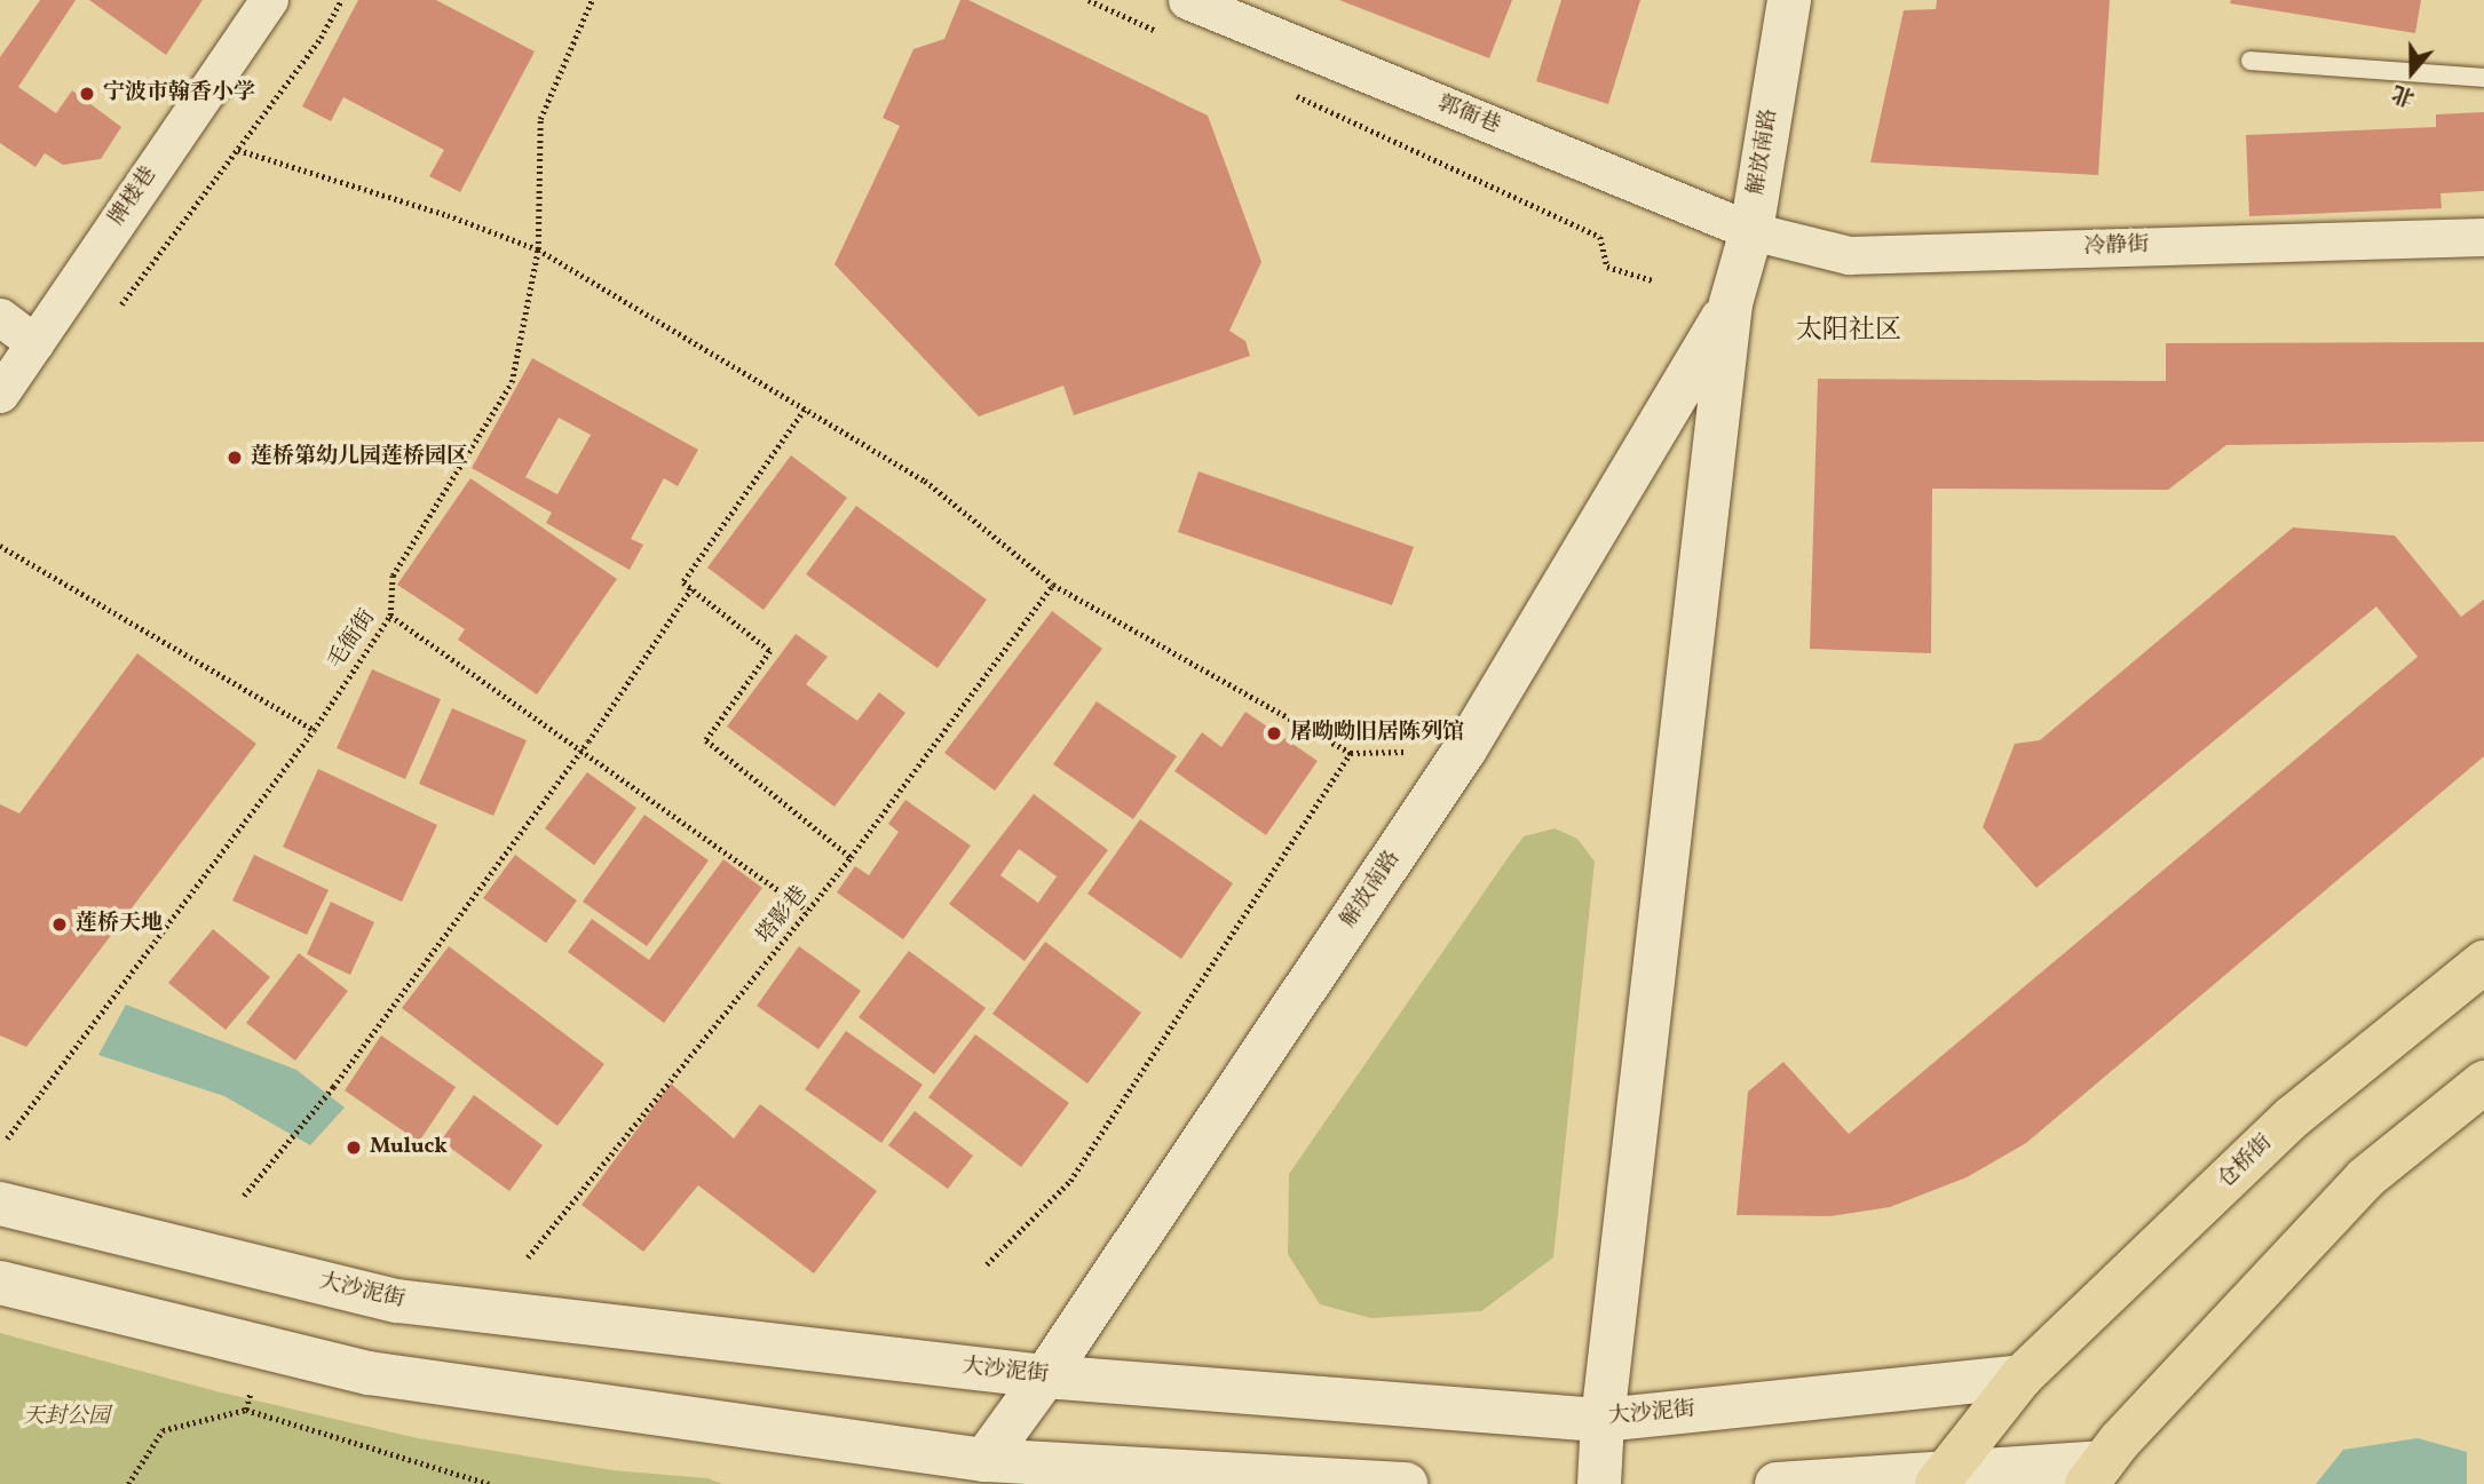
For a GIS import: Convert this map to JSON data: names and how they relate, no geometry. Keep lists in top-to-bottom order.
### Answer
{
  "streets": {
    "main road": ["解放南路", "仓桥街", "大沙泥街"],
    "street": ["郭衙巷", "牌楼巷", "冷静街"],
    "path": ["毛衙街", "塔影巷"]
  },
  "crossings": [
    ["郭衙巷", "解放南路"],
    ["郭衙巷", "冷静街"],
    ["解放南路", "冷静街"],
    ["解放南路", "大沙泥街"],
    ["仓桥街", "大沙泥街"]
  ],
  "districts": ["太阳社区"],
  "parks": ["天封公园"],
  "places": [
    "宁波市翰香小学",
    "莲桥第幼儿园莲桥园区",
    "屠呦呦旧居陈列馆",
    "莲桥天地",
    "Muluck"
  ],
  "north": "bottom"
}
